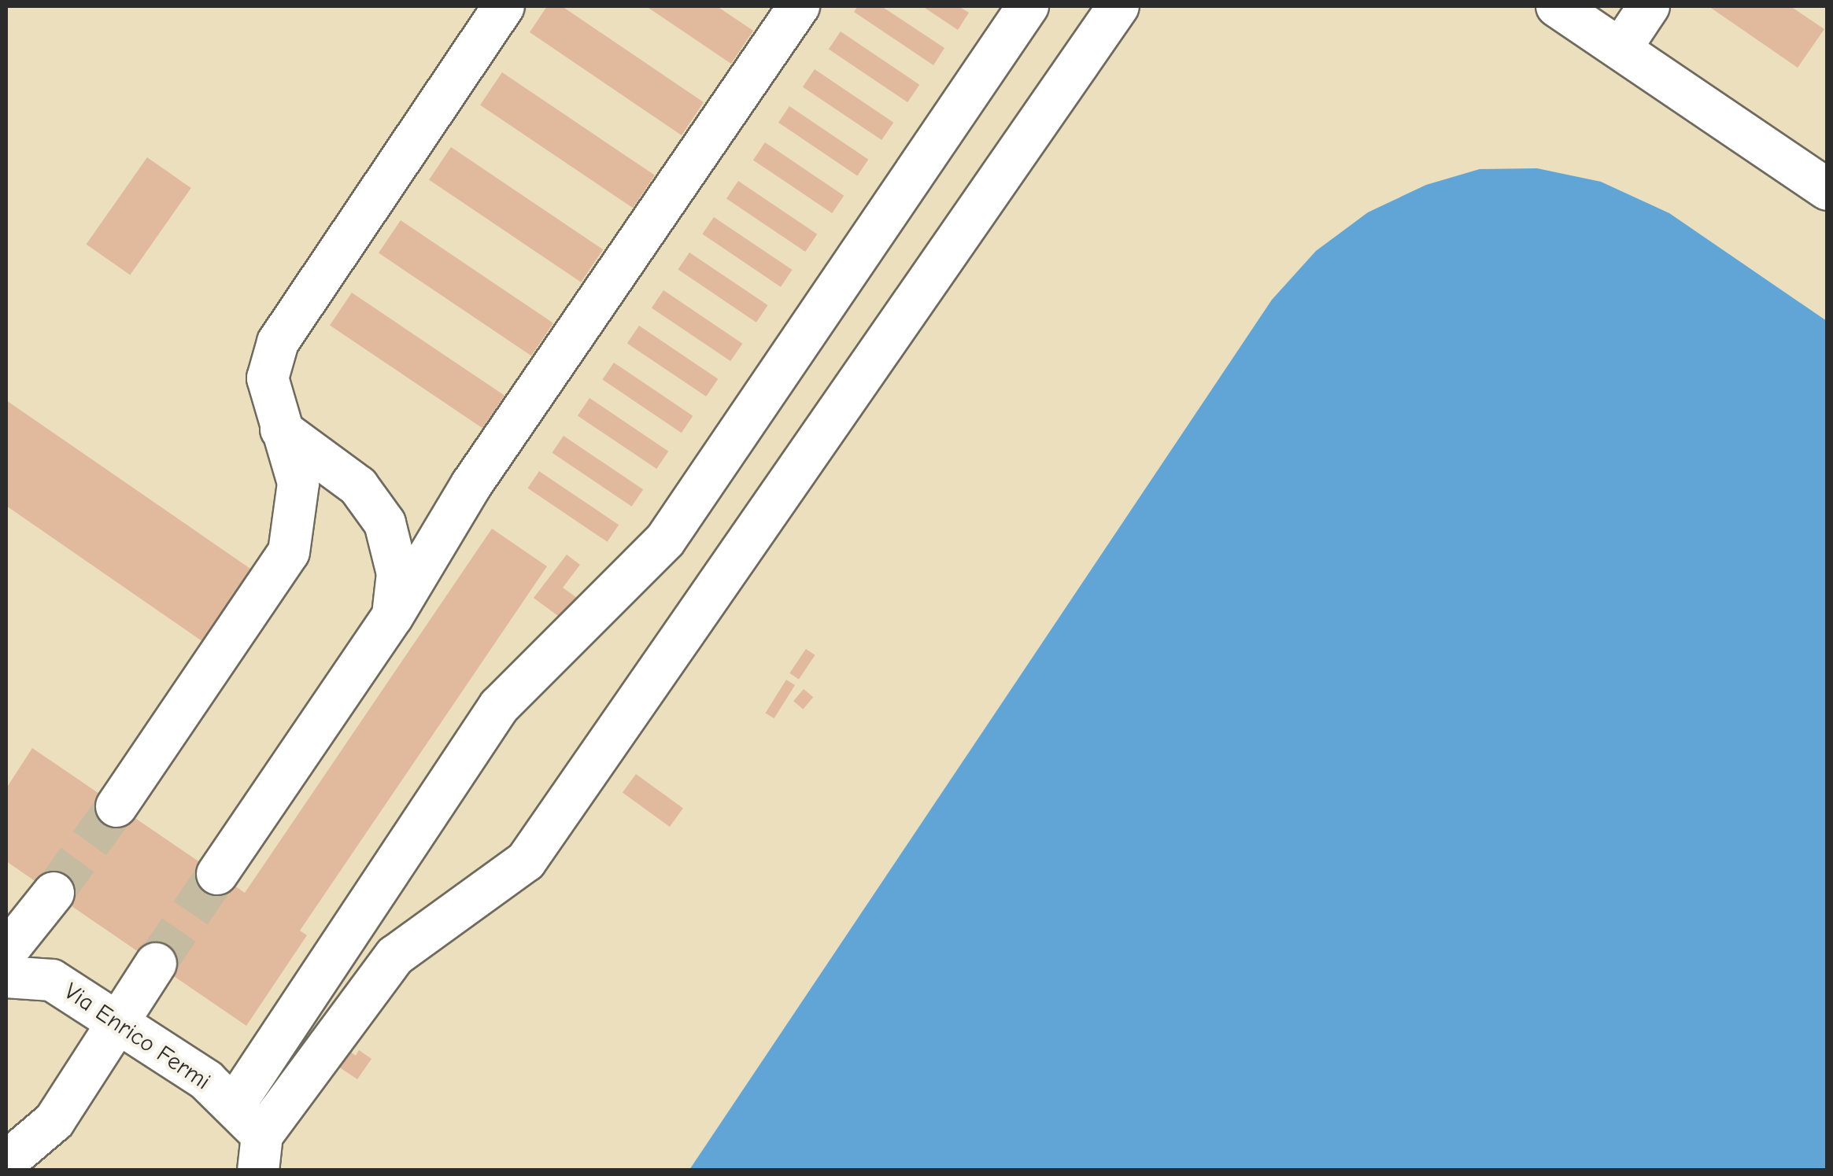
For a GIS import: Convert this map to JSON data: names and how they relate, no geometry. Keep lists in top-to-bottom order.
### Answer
{
  "streets": {
    "street": ["Via Enrico Fermi"]
  }
}
